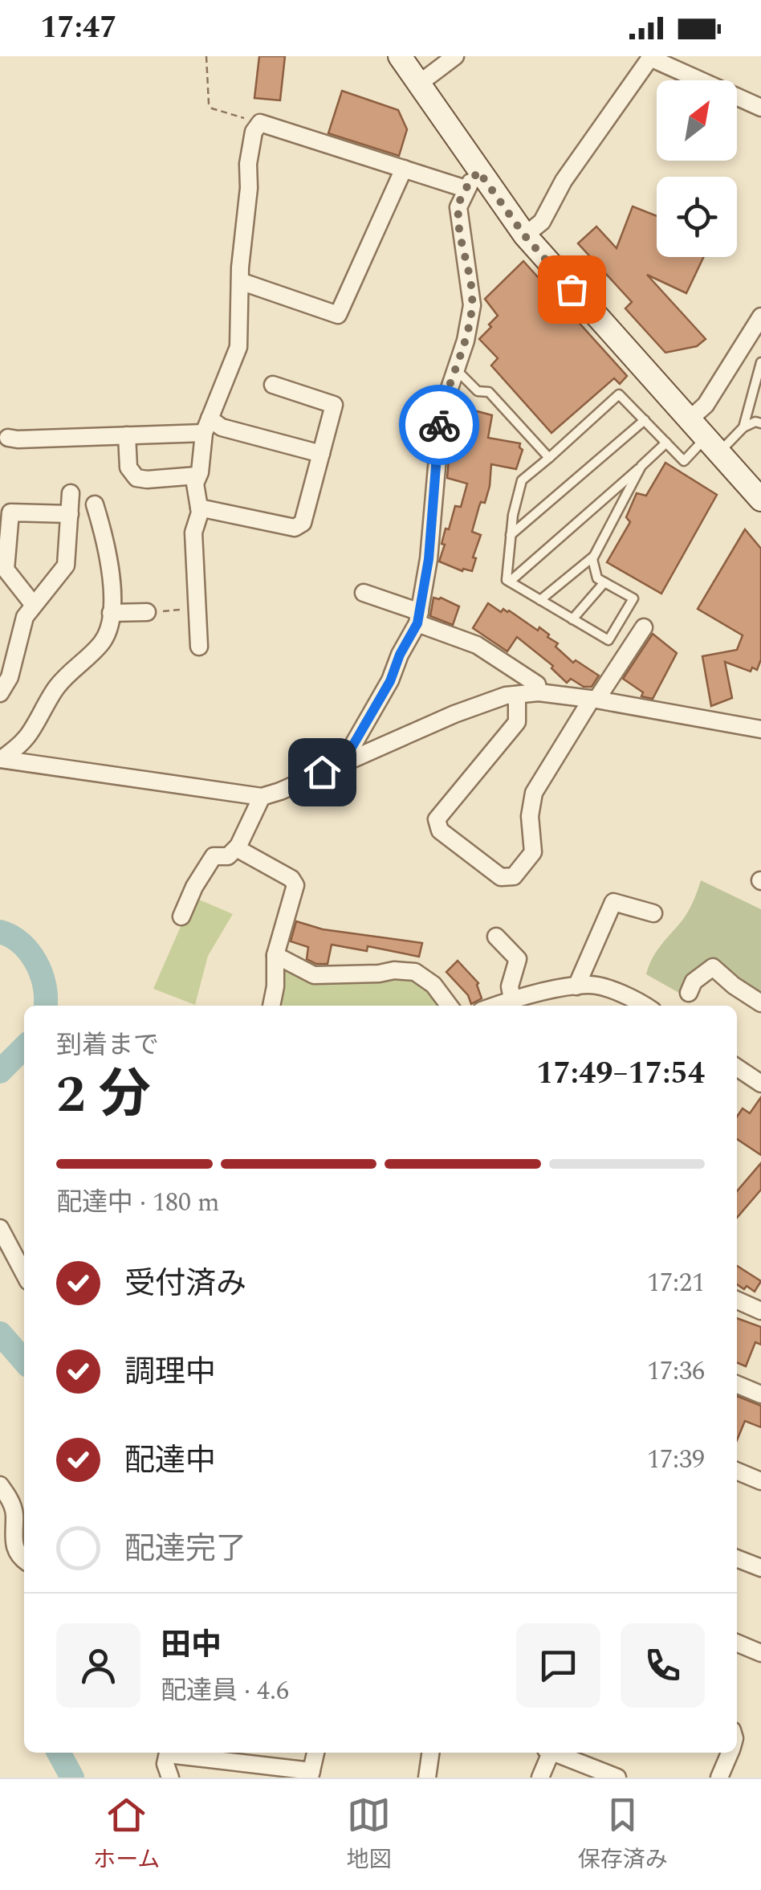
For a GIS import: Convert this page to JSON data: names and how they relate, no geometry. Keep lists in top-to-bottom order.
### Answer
{
  "north": "top right",
  "page": {
    "status": "17:47",
    "heading": ["2 分", "到着まで", "17:49–17:54"],
    "panel": ["田中", "配達員 · 4.6"],
    "bar": "配達中 · 180 m",
    "list": [
      ["受付済み", "17:21"],
      ["調理中", "17:36"],
      ["配達中", "17:39"],
      "配達完了"
    ],
    "tabs": ["ホーム", "地図", "保存済み"]
  }
}
